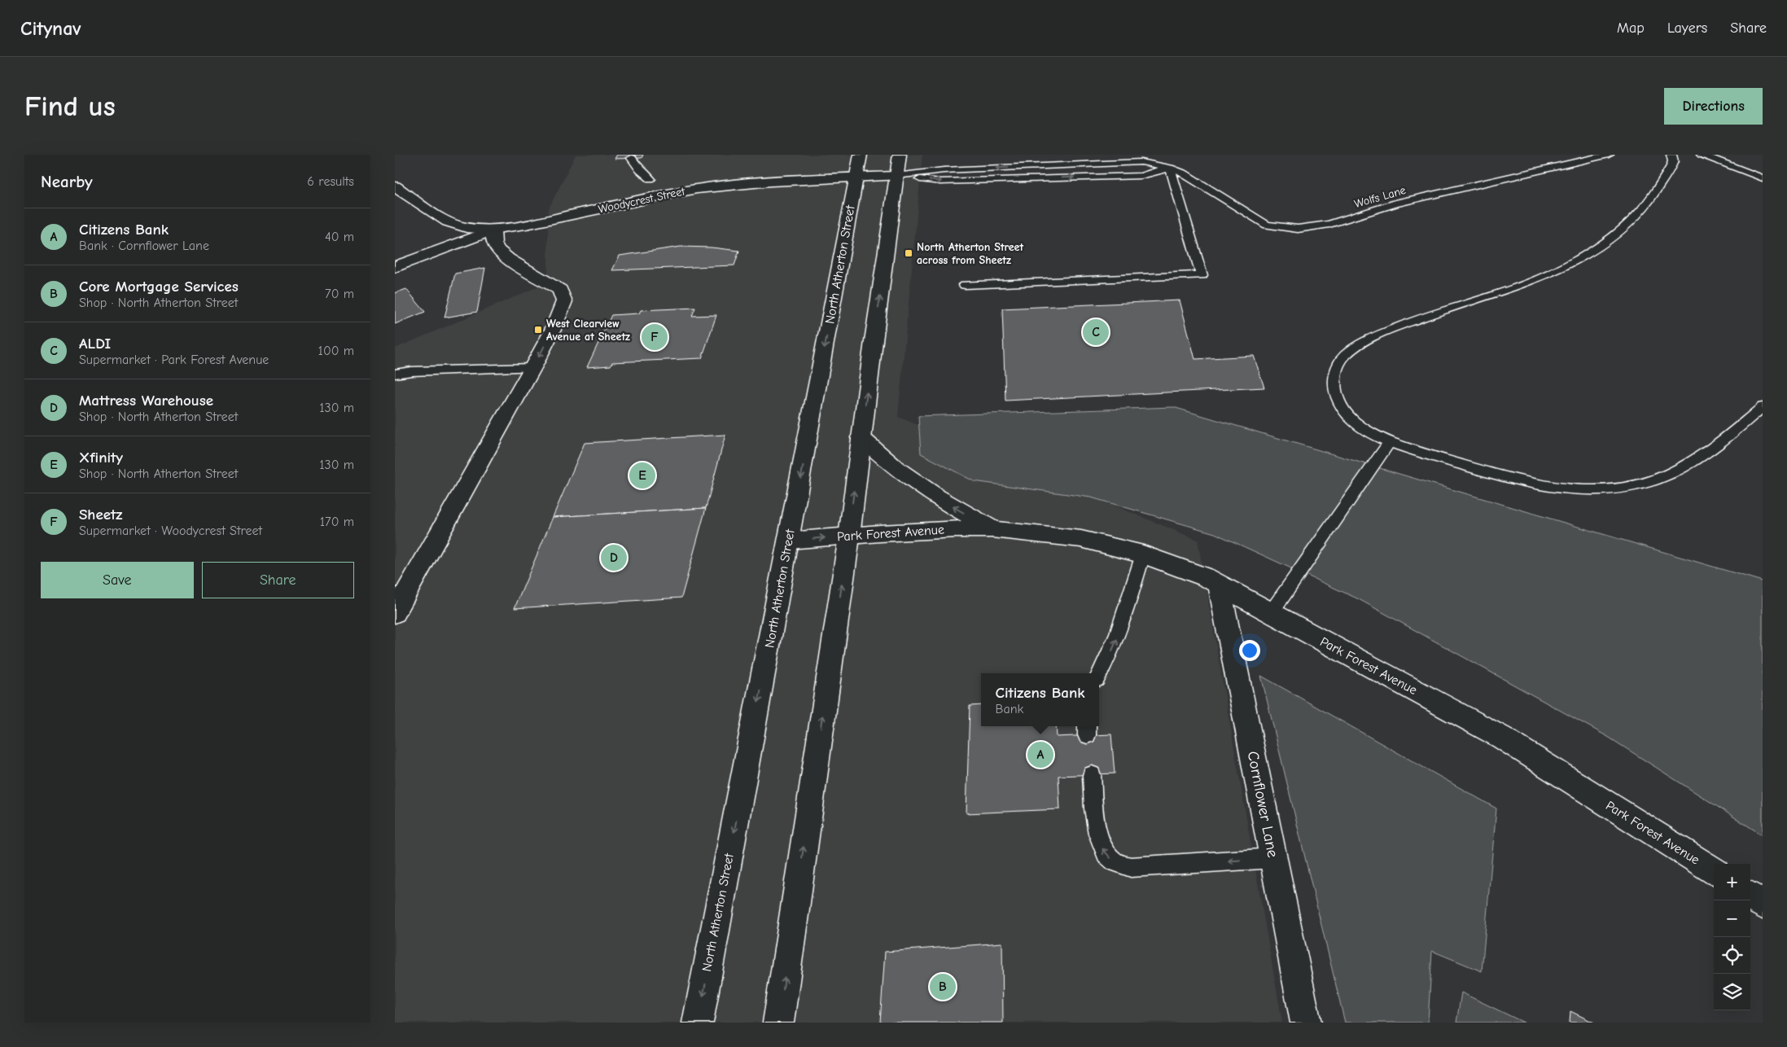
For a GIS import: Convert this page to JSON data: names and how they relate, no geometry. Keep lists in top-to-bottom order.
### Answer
{
  "streets": {
    "street": [
      "Woodycrest Street",
      "North Atherton Street",
      "Park Forest Avenue",
      "Cornflower Lane"
    ],
    "lane": ["Wolfs Lane"]
  },
  "crossings": [
    ["Woodycrest Street", "North Atherton Street"],
    ["North Atherton Street", "Park Forest Avenue"],
    ["Park Forest Avenue", "Cornflower Lane"]
  ],
  "places": {
    "transit": ["North Atherton Street across from Sheetz", "West Clearview Avenue at Sheetz"]
  },
  "page": {
    "header": "Citynav",
    "nav": ["Map", "Layers", "Share"],
    "buttons": [
      "Directions",
      ["Save", "Share"]
    ],
    "title": "Find us",
    "heading": ["Nearby", "6 results"],
    "list": [
      {
        "mark": "A",
        "name": "Citizens Bank",
        "note": "Bank · Cornflower Lane",
        "value": "40 m"
      },
      {
        "mark": "B",
        "name": "Core Mortgage Services",
        "note": "Shop · North Atherton Street",
        "value": "70 m"
      },
      {
        "mark": "C",
        "name": "ALDI",
        "note": "Supermarket · Park Forest Avenue",
        "value": "100 m"
      },
      {
        "mark": "D",
        "name": "Mattress Warehouse",
        "note": "Shop · North Atherton Street",
        "value": "130 m"
      },
      {
        "mark": "E",
        "name": "Xfinity",
        "note": "Shop · North Atherton Street",
        "value": "130 m"
      },
      {
        "mark": "F",
        "name": "Sheetz",
        "note": "Supermarket · Woodycrest Street",
        "value": "170 m"
      }
    ],
    "pins": [
      "C",
      "F",
      "E",
      "D",
      "A",
      "B"
    ],
    "popup": ["Citizens Bank", "Bank"],
    "map_buttons": ["+", "−"]
  }
}
